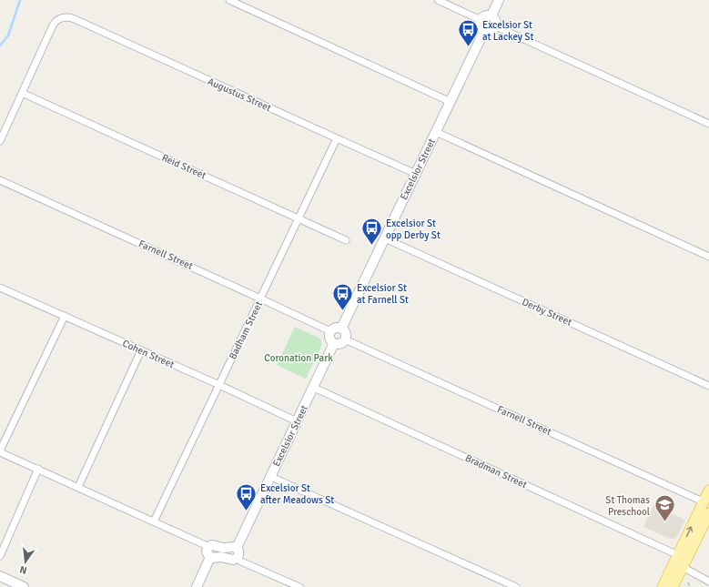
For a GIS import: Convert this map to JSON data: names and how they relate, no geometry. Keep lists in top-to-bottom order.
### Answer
{
  "streets": {
    "street": [
      "Augustus Street",
      "Reid Street",
      "Excelsior Street",
      "Farnell Street",
      "Derby Street",
      "Badham Street",
      "Cohen Street",
      "Bradman Street"
    ]
  },
  "crossings": [
    ["Augustus Street", "Reid Street"],
    ["Augustus Street", "Excelsior Street"],
    ["Augustus Street", "Badham Street"],
    ["Reid Street", "Badham Street"],
    ["Excelsior Street", "Farnell Street"],
    ["Excelsior Street", "Derby Street"],
    ["Excelsior Street", "Cohen Street"],
    ["Excelsior Street", "Bradman Street"],
    ["Farnell Street", "Badham Street"],
    ["Badham Street", "Cohen Street"]
  ],
  "parks": ["Coronation Park"],
  "places": {
    "bus stop": [
      "Excelsior St at Lackey St",
      "Excelsior St opp Derby St",
      "Excelsior St at Farnell St",
      "Excelsior St after Meadows St"
    ],
    "school or university": ["St Thomas Preschool"]
  },
  "north": "bottom"
}
